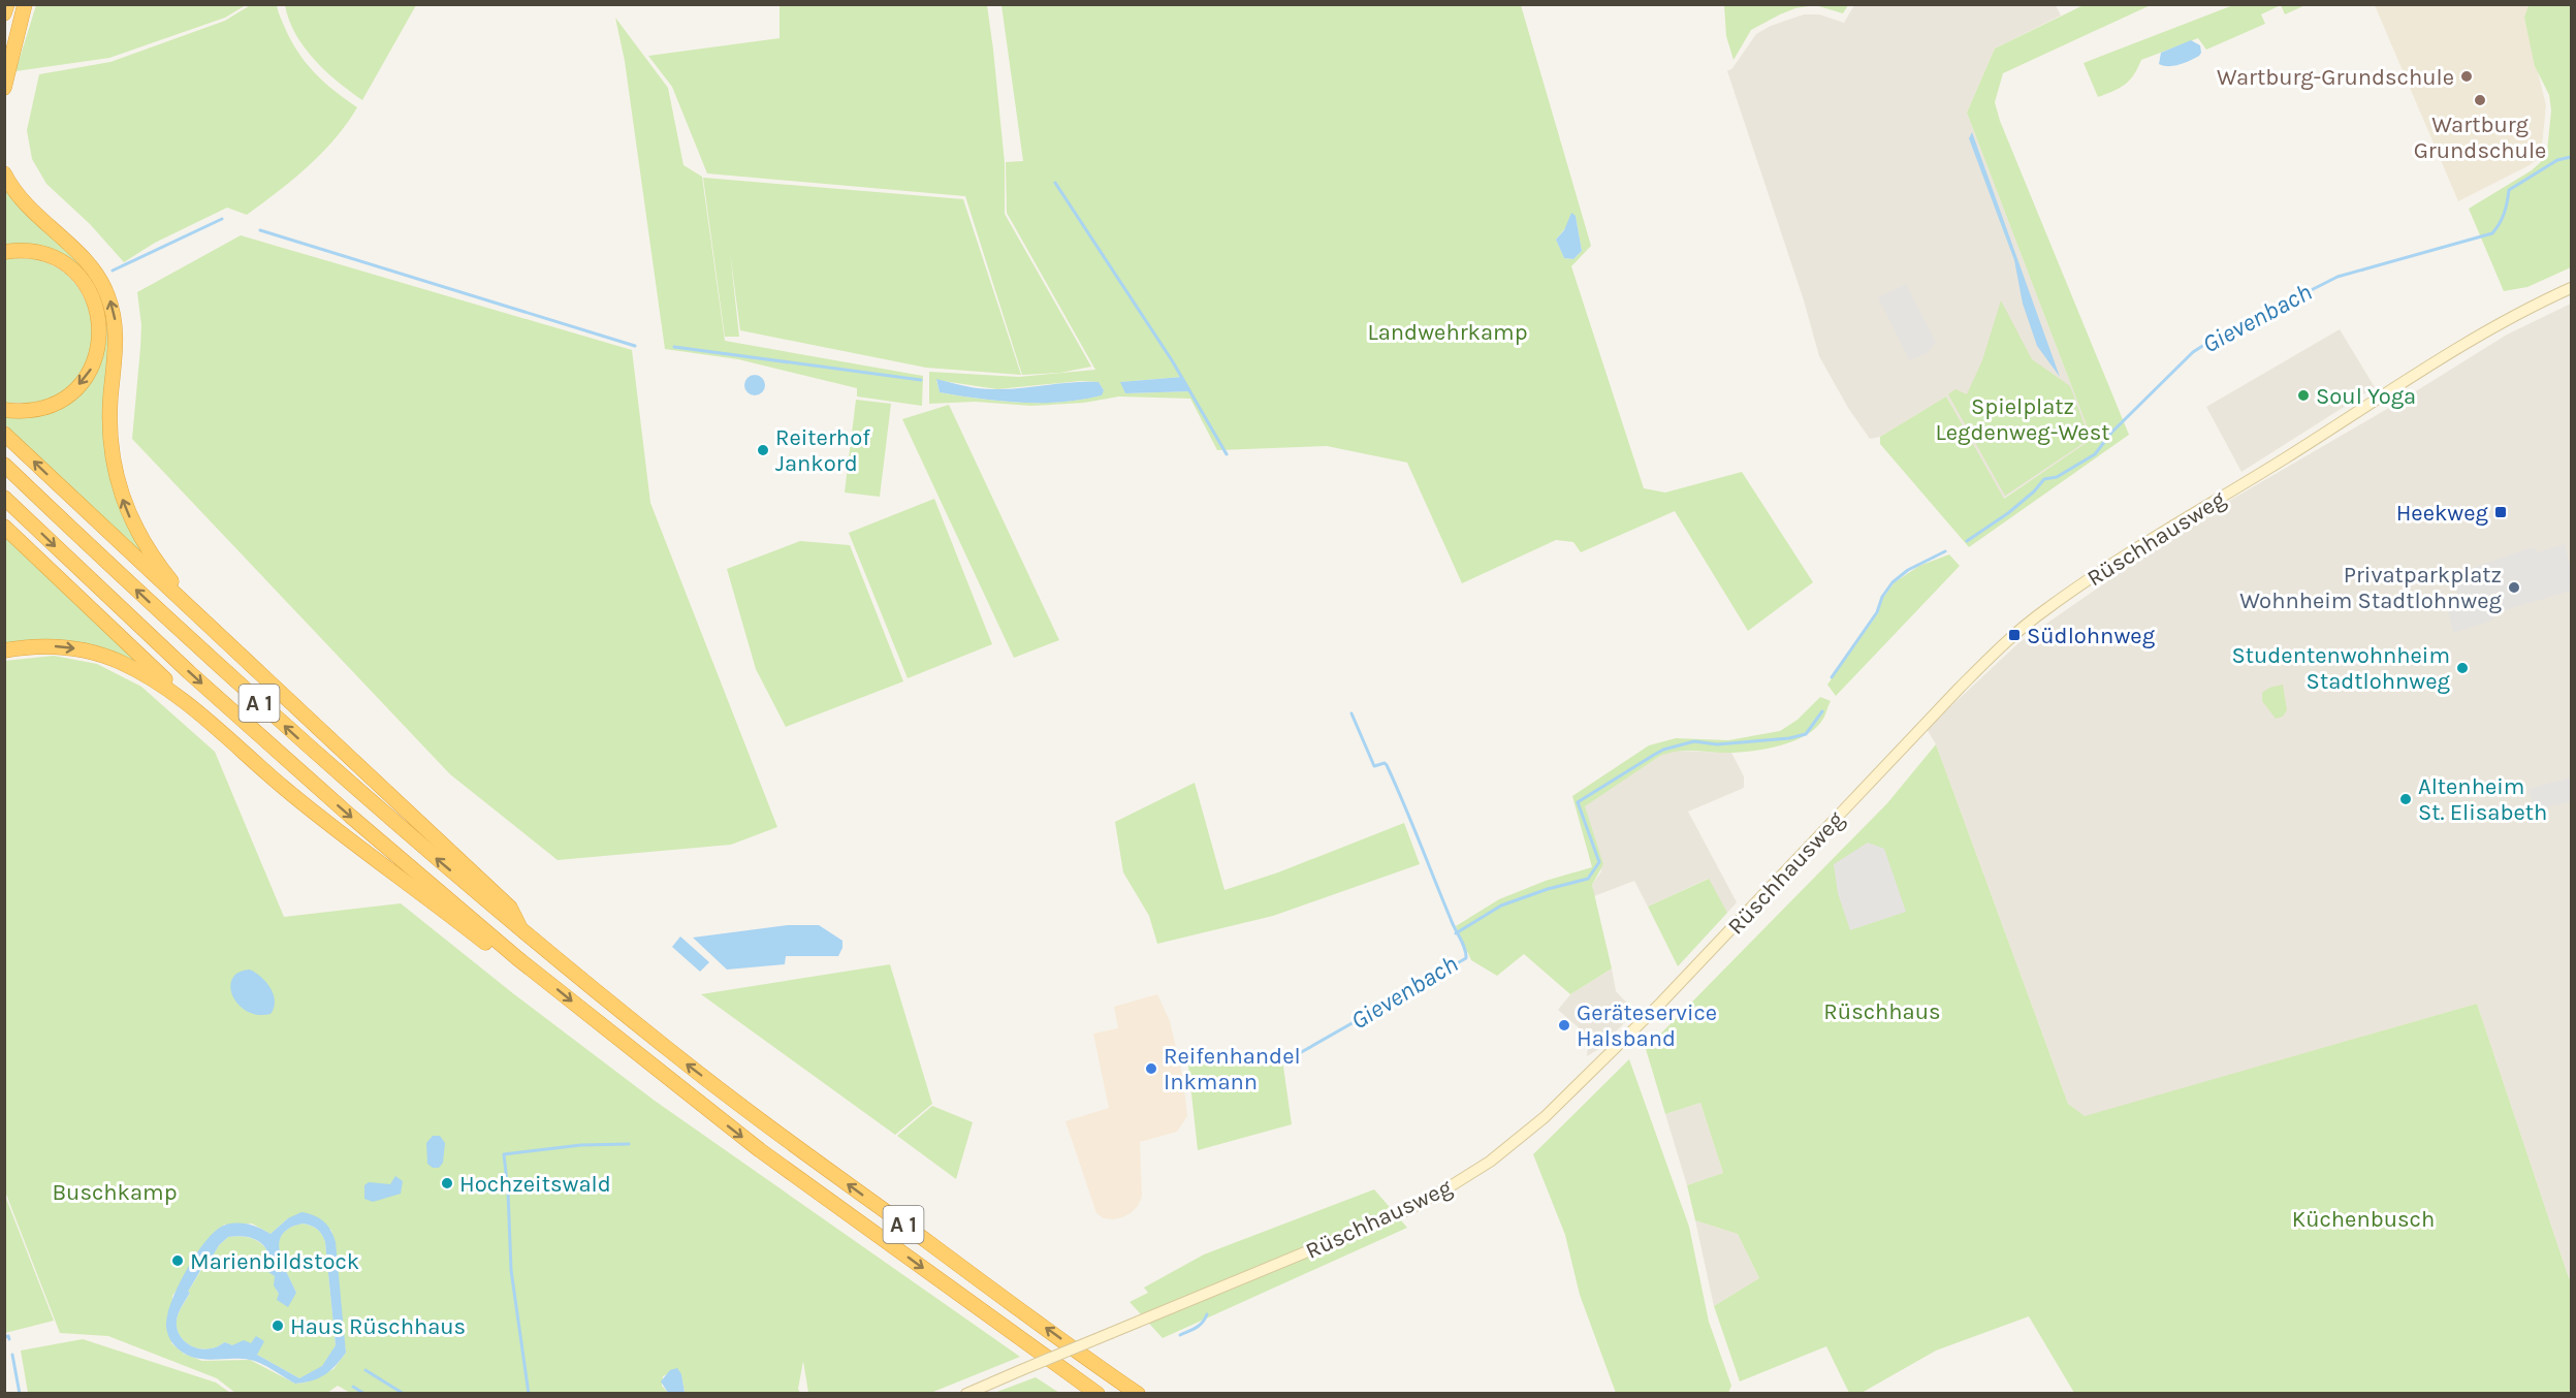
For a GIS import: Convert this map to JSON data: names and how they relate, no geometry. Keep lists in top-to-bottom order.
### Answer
{
  "streets": {
    "highway": ["A 1"],
    "main road": ["Rüschhausweg"]
  },
  "water": ["Gievenbach"],
  "parks": [
    "Landwehrkamp",
    "Spielplatz Legdenweg-West",
    "Rüschhaus",
    "Buschkamp",
    "Küchenbusch"
  ],
  "places": {
    "other": [
      "Wartburg-Grundschule",
      "Wartburg Grundschule",
      "Soul Yoga",
      "Reiterhof Jankord",
      "Privatparkplatz Wohnheim Stadtlohnweg",
      "Studentenwohnheim Stadtlohnweg",
      "Altenheim St. Elisabeth",
      "Geräteservice Halsband",
      "Reifenhandel Inkmann",
      "Hochzeitswald",
      "Marienbildstock",
      "Haus Rüschhaus"
    ],
    "transit": ["Heekweg", "Südlohnweg"]
  }
}
